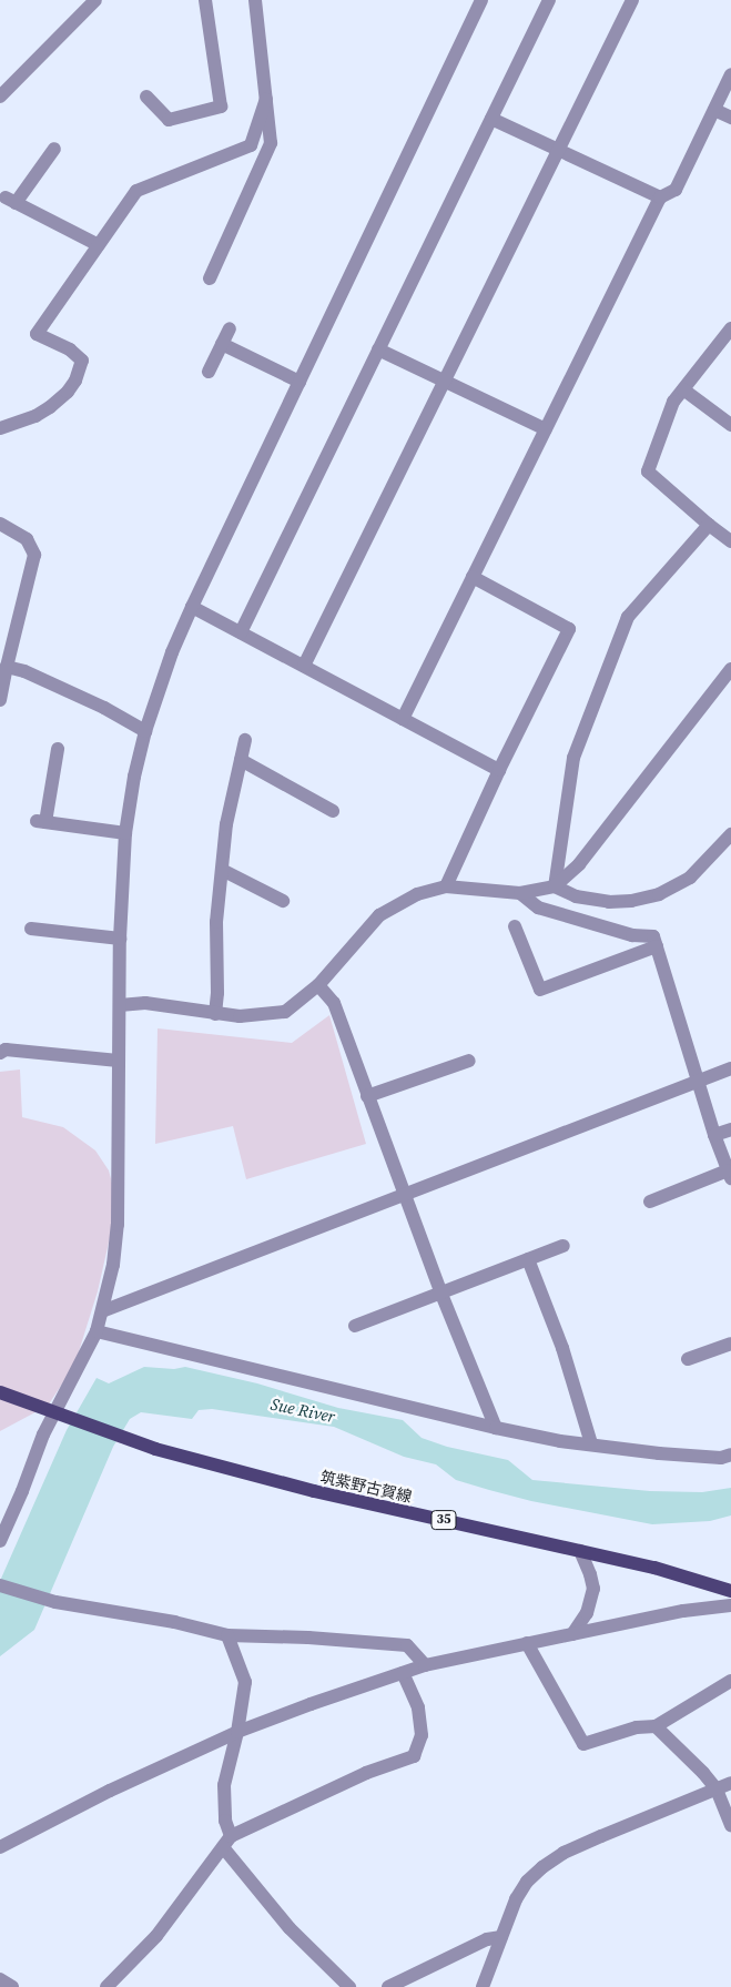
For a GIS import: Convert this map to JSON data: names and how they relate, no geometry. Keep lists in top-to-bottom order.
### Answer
{
  "streets": {
    "main road": ["筑紫野古賀線", "35"]
  },
  "water": ["Sue River"]
}
